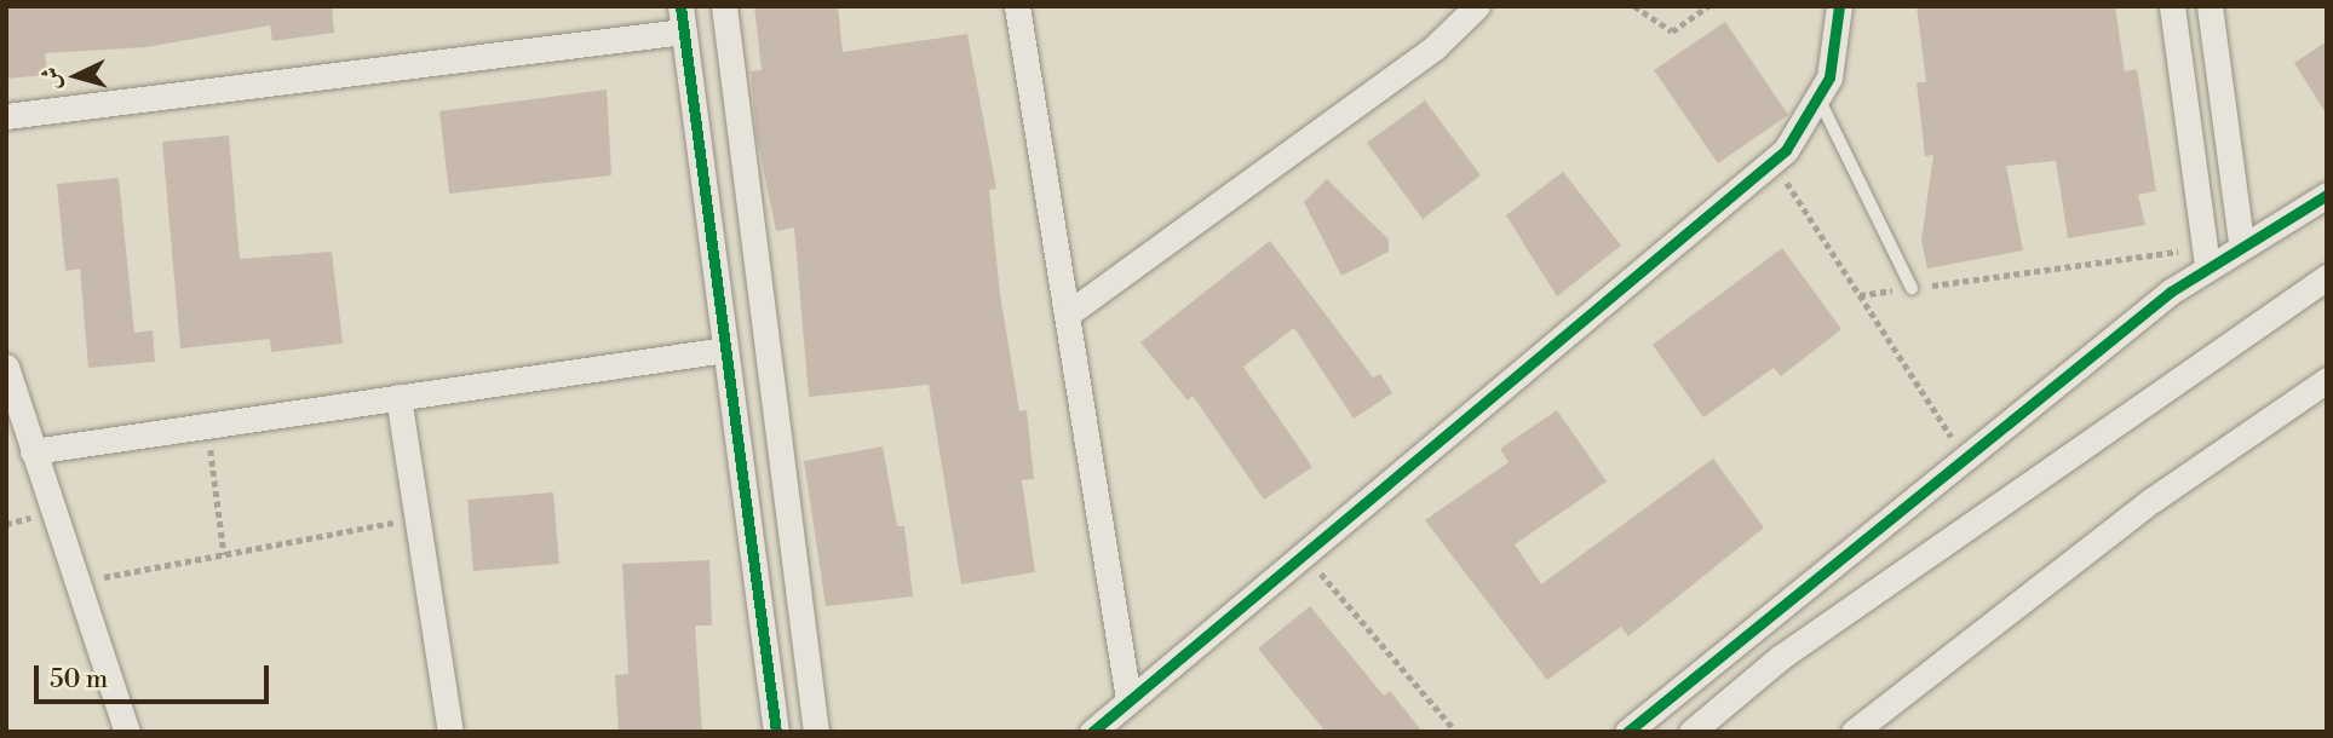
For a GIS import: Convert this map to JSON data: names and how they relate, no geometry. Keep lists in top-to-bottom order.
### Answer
{
  "scale_bar": "50 m",
  "north": "left"
}
